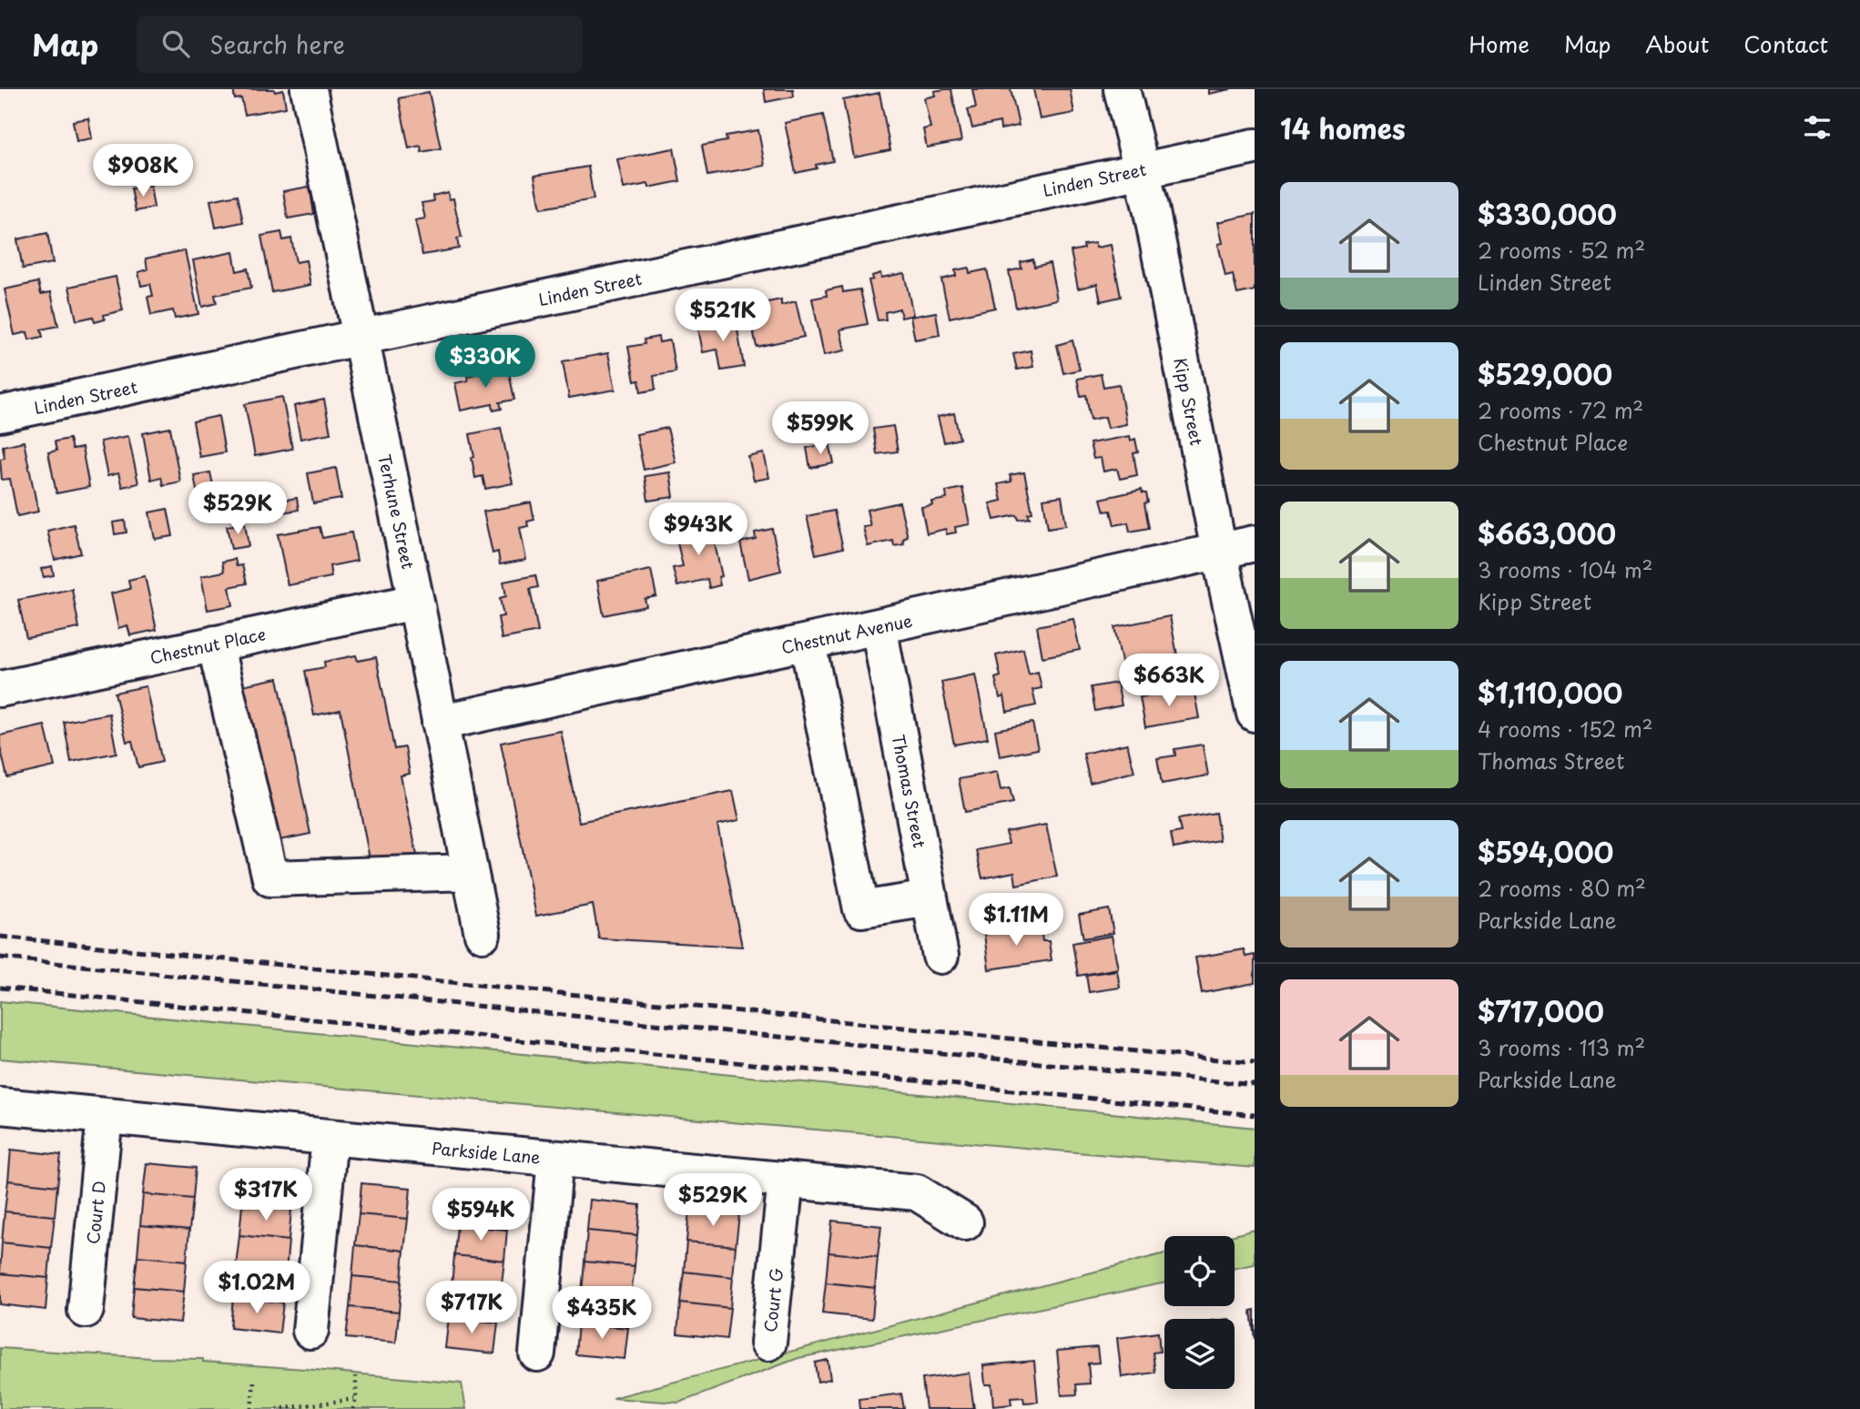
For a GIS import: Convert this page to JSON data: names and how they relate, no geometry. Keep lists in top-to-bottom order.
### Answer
{
  "streets": {
    "street": [
      "Linden Street",
      "Kipp Street",
      "Terhune Street",
      "Chestnut Avenue",
      "Chestnut Place",
      "Thomas Street",
      "Parkside Lane",
      "Court D",
      "Court G"
    ]
  },
  "crossings": [
    ["Linden Street", "Kipp Street"],
    ["Linden Street", "Terhune Street"],
    ["Kipp Street", "Chestnut Avenue"],
    ["Terhune Street", "Chestnut Avenue"],
    ["Terhune Street", "Chestnut Place"],
    ["Chestnut Avenue", "Thomas Street"],
    ["Parkside Lane", "Court D"],
    ["Parkside Lane", "Court G"]
  ],
  "page": {
    "header": "Map",
    "search": "Search here",
    "nav": [
      "Home",
      "Map",
      "About",
      "Contact"
    ],
    "heading": "14 homes",
    "price": [
      "$908K",
      "$521K",
      "$330K",
      "$599K",
      "$529K",
      "$943K",
      "$663K",
      "$1.11M",
      "$317K",
      "$529K",
      "$594K",
      "$1.02M",
      "$717K",
      "$435K"
    ],
    "list": [
      {
        "name": "$330,000",
        "note": "2 rooms · 52 m² · Linden Street"
      },
      {
        "name": "$529,000",
        "note": "2 rooms · 72 m² · Chestnut Place"
      },
      {
        "name": "$663,000",
        "note": "3 rooms · 104 m² · Kipp Street"
      },
      {
        "name": "$1,110,000",
        "note": "4 rooms · 152 m² · Thomas Street"
      },
      {
        "name": "$594,000",
        "note": "2 rooms · 80 m² · Parkside Lane"
      },
      {
        "name": "$717,000",
        "note": "3 rooms · 113 m² · Parkside Lane"
      }
    ]
  }
}
